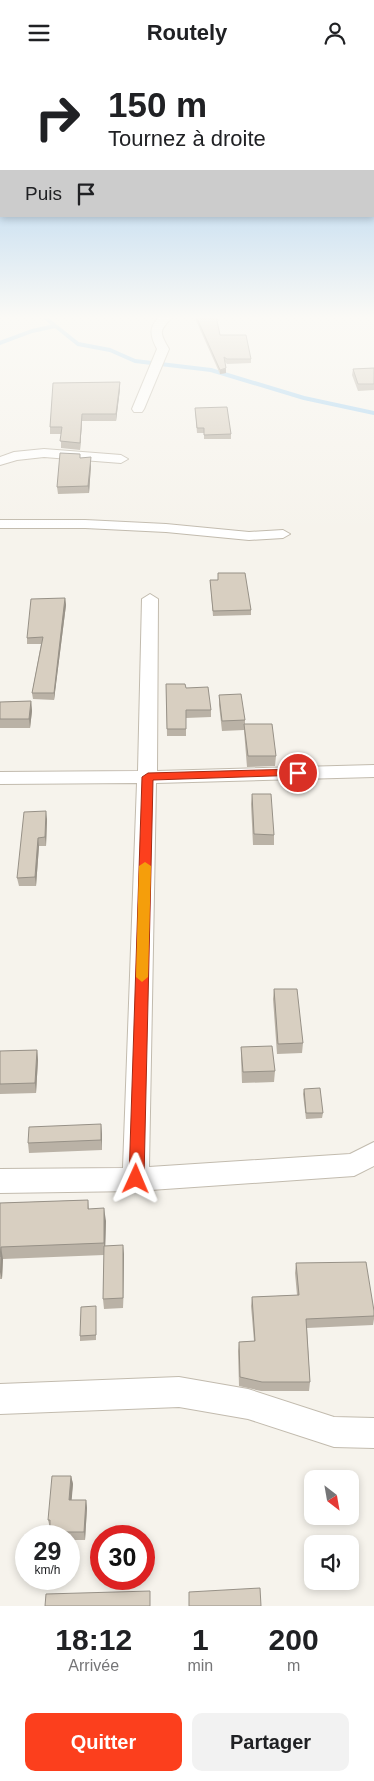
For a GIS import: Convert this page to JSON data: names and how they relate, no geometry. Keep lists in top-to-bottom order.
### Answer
{
  "north": "bottom right",
  "page": {
    "header": "Routely",
    "turn": ["150 m", "Tournez à droite"],
    "then": "Puis",
    "speed": "29 km/h",
    "limit": "30",
    "eta": [
      "18:12",
      "Arrivée",
      "1",
      "min",
      "200",
      "m"
    ],
    "buttons": ["Quitter", "Partager"]
  }
}
